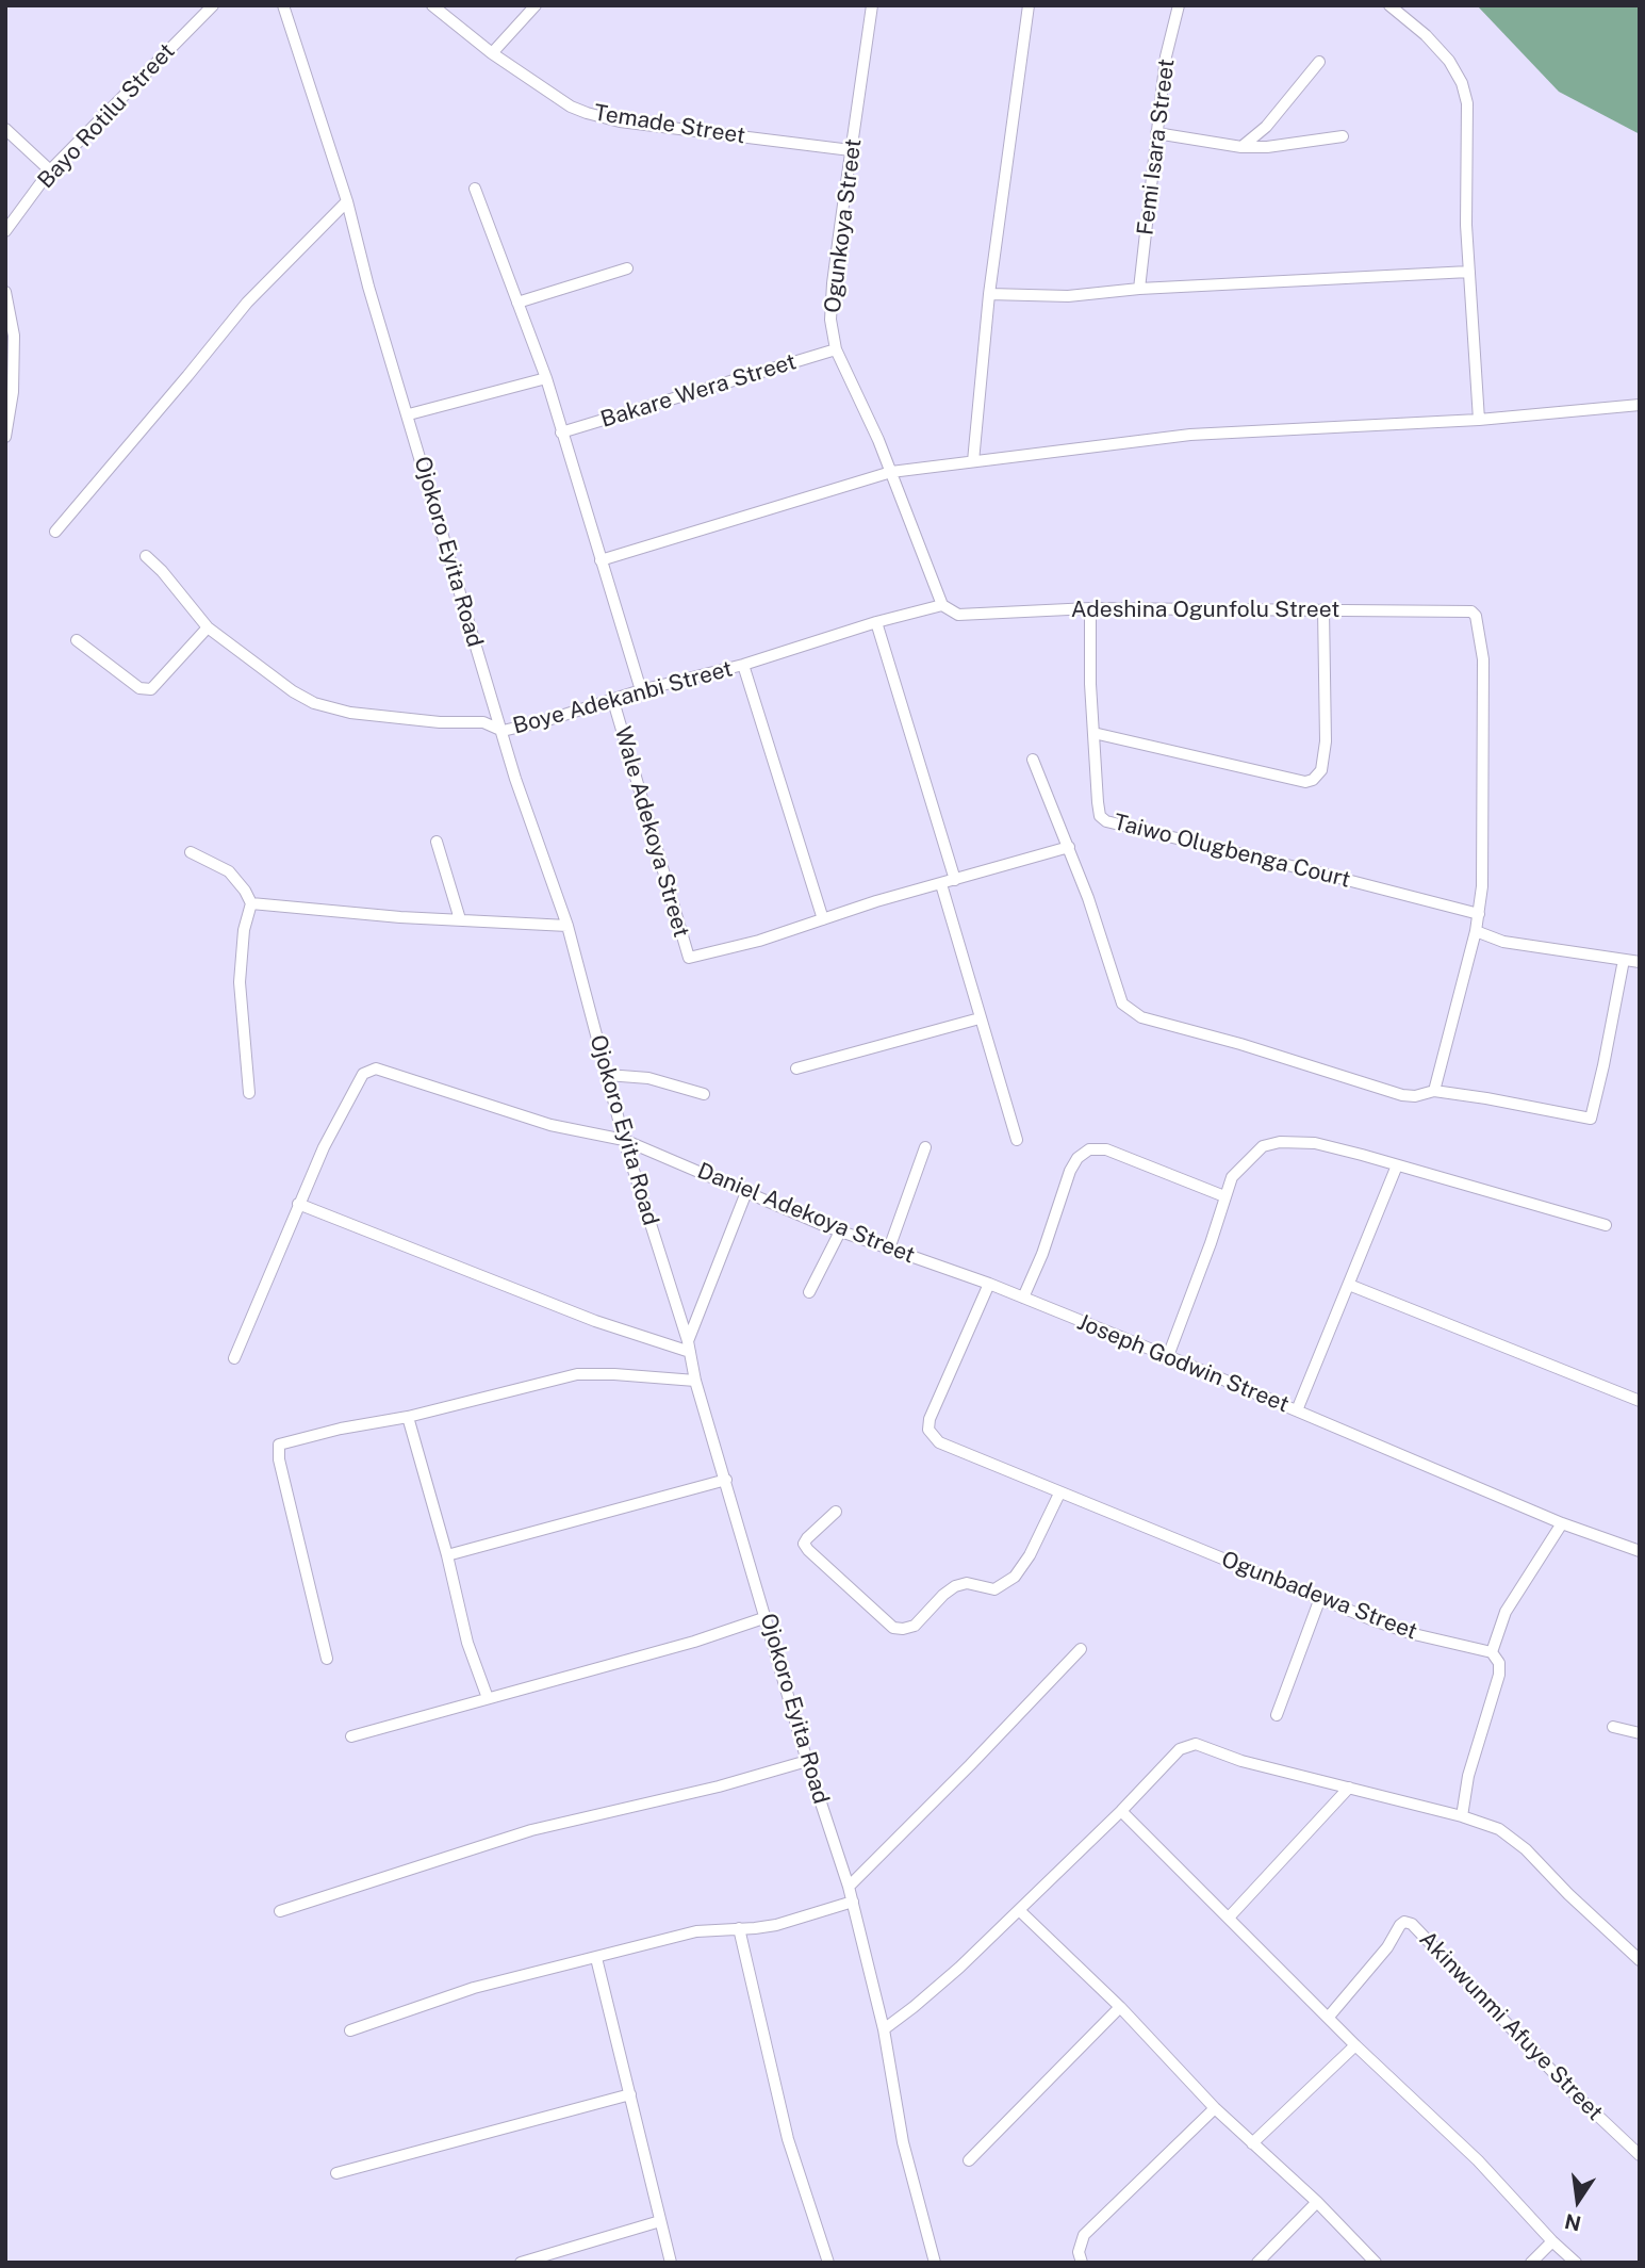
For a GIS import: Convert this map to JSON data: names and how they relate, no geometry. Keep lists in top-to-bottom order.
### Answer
{
  "streets": {
    "street": [
      "Bayo Rotilu Street",
      "Temade Street",
      "Femi Isara Street",
      "Ogunkoya Street",
      "Bakare Wera Street",
      "Ojokoro Eyita Road",
      "Adeshina Ogunfolu Street",
      "Boye Adekanbi Street",
      "Wale Adekoya Street",
      "Taiwo Olugbenga Court",
      "Daniel Adekoya Street",
      "Joseph Godwin Street",
      "Ogunbadewa Street",
      "Akinwunmi Afuye Street"
    ]
  },
  "crossings": [
    ["Temade Street", "Ogunkoya Street"],
    ["Ogunkoya Street", "Bakare Wera Street"],
    ["Ogunkoya Street", "Adeshina Ogunfolu Street"],
    ["Ogunkoya Street", "Boye Adekanbi Street"],
    ["Ojokoro Eyita Road", "Boye Adekanbi Street"],
    ["Ojokoro Eyita Road", "Daniel Adekoya Street"],
    ["Adeshina Ogunfolu Street", "Boye Adekanbi Street"],
    ["Adeshina Ogunfolu Street", "Taiwo Olugbenga Court"],
    ["Boye Adekanbi Street", "Wale Adekoya Street"],
    ["Daniel Adekoya Street", "Joseph Godwin Street"],
    ["Daniel Adekoya Street", "Ogunbadewa Street"],
    ["Joseph Godwin Street", "Ogunbadewa Street"]
  ],
  "north": "bottom"
}
